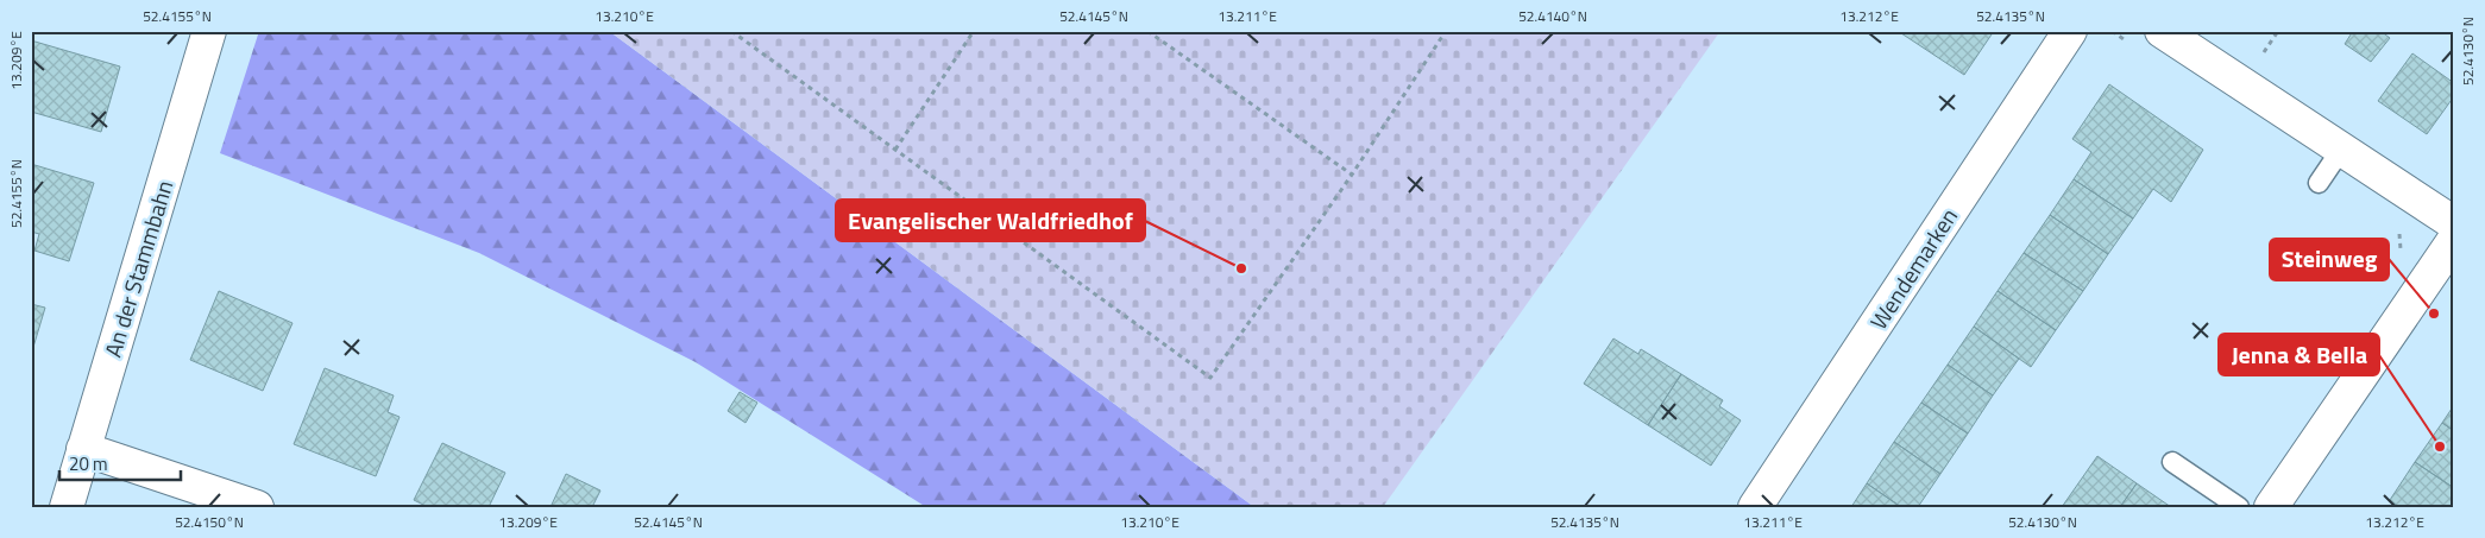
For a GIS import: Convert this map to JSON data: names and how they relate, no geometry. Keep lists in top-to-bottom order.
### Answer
{
  "streets": {
    "street": ["An der Stammbahn", "Wendemarken"]
  },
  "places": ["Evangelischer Waldfriedhof", "Steinweg", "Jenna & Bella"],
  "scale_bar": "20 m",
  "coordinates": [
    "52.4155°N",
    "13.210°E",
    "52.4145°N",
    "13.211°E",
    "52.4140°N",
    "13.212°E",
    "52.4135°N",
    "52.4130°N",
    "13.209°E",
    "52.4150°N"
  ]
}
